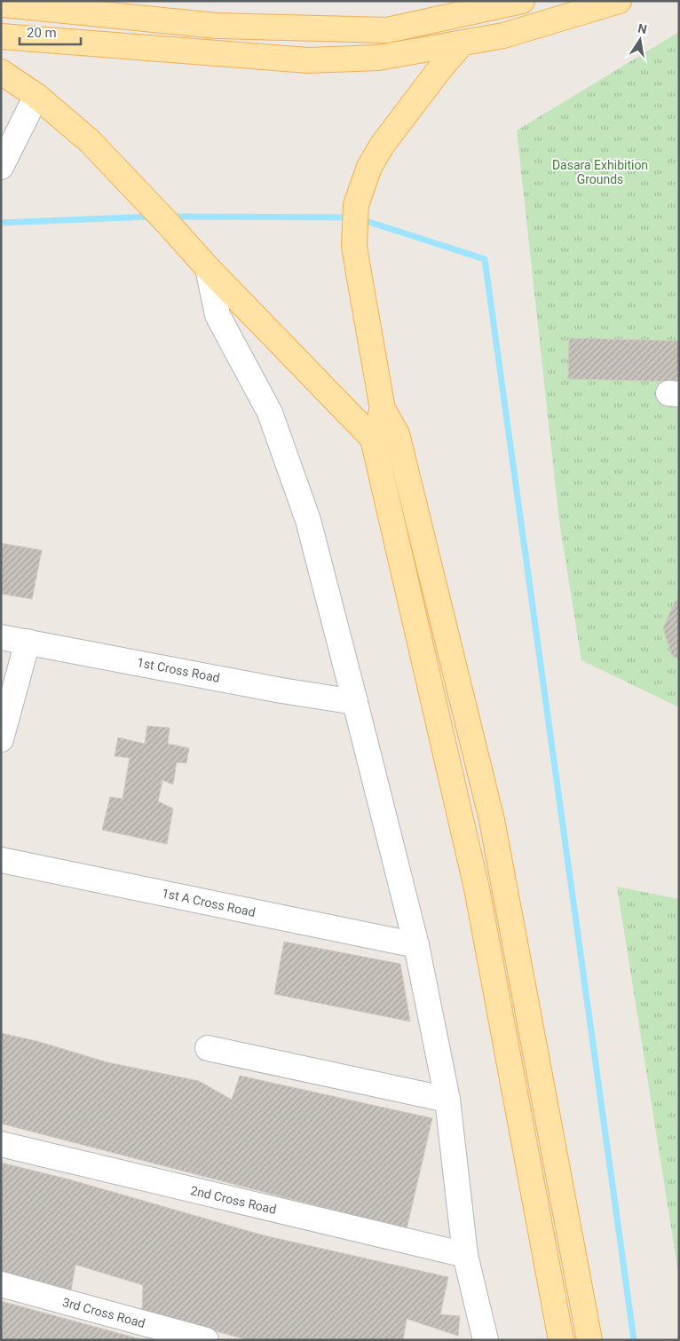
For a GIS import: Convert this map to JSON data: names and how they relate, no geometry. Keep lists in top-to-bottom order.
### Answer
{
  "streets": {
    "street": [
      "1st Cross Road",
      "1st A Cross Road",
      "2nd Cross Road",
      "3rd Cross Road"
    ]
  },
  "parks": ["Dasara Exhibition Grounds"],
  "scale_bar": "20 m",
  "north": "top"
}
